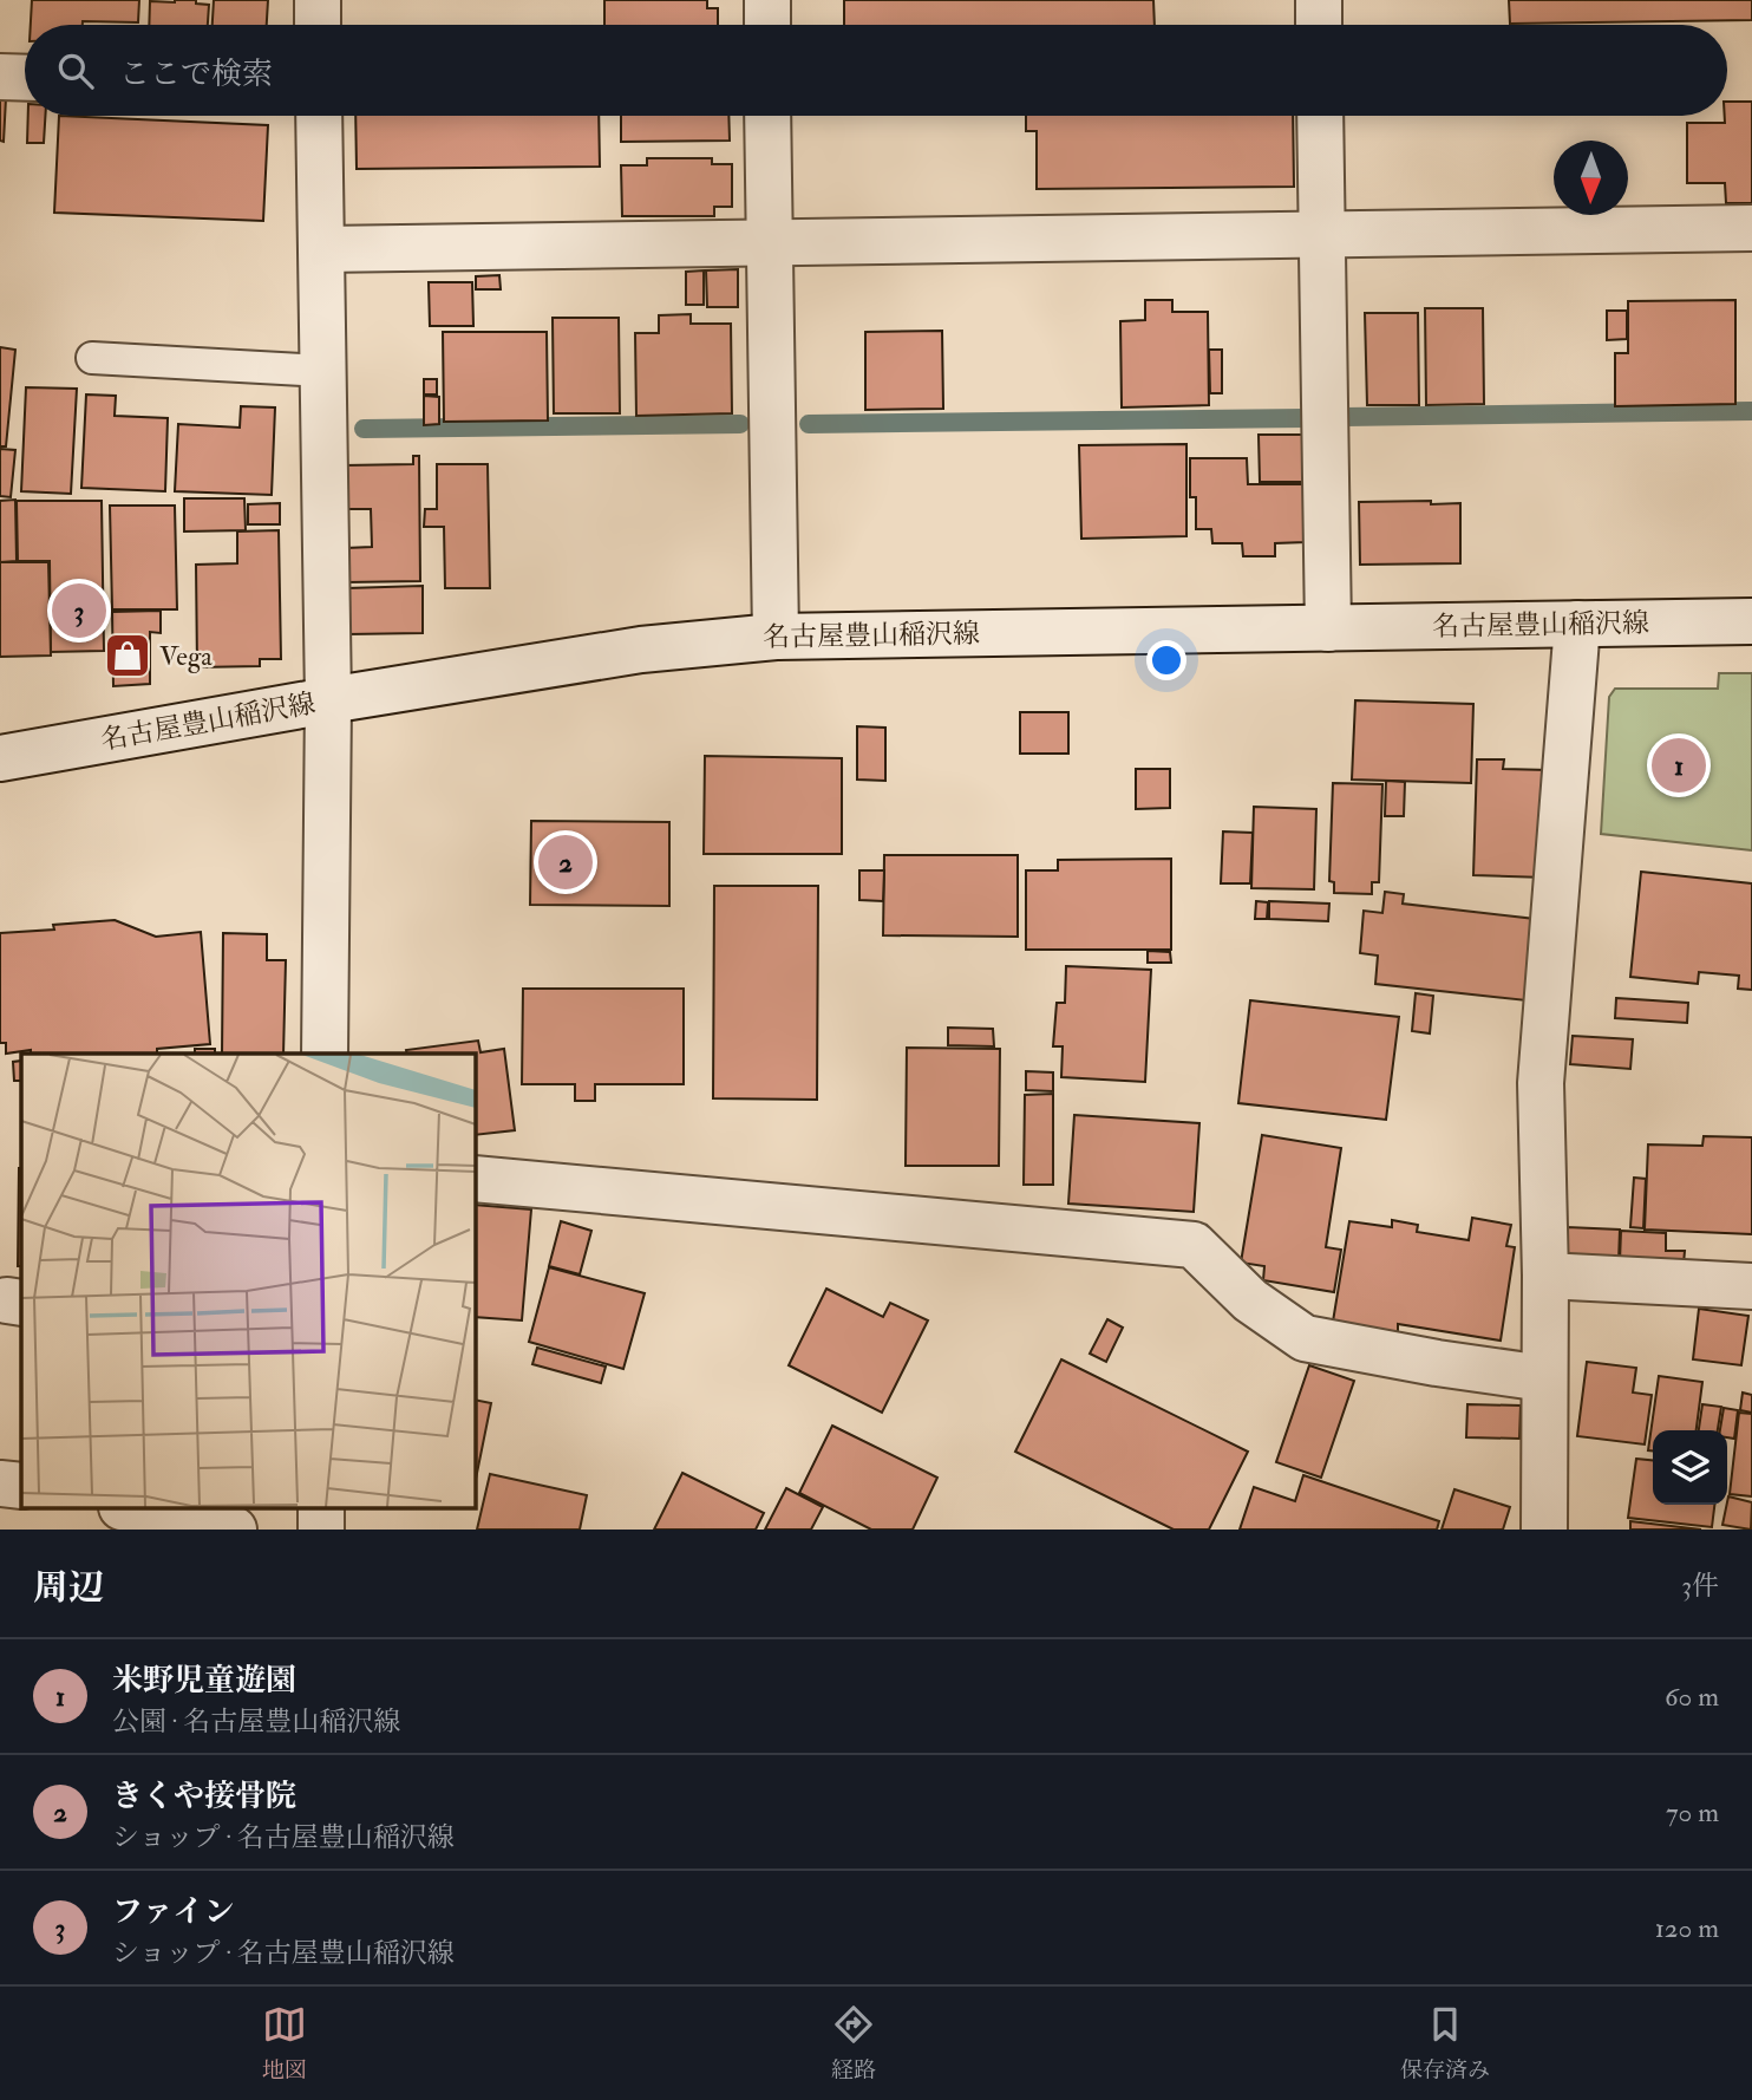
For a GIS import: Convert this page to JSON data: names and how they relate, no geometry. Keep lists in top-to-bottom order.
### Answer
{
  "streets": {
    "street": ["名古屋豊山稲沢線"]
  },
  "places": {
    "shop": ["Vega"]
  },
  "north": "bottom",
  "page": {
    "search": "ここで検索",
    "pins": ["3", "1", "2"],
    "heading": ["周辺", "3件"],
    "list": [
      {
        "mark": "1",
        "name": "米野児童遊園",
        "note": "公園 · 名古屋豊山稲沢線",
        "value": "60 m"
      },
      {
        "mark": "2",
        "name": "きくや接骨院",
        "note": "ショップ · 名古屋豊山稲沢線",
        "value": "70 m"
      },
      {
        "mark": "3",
        "name": "ファイン",
        "note": "ショップ · 名古屋豊山稲沢線",
        "value": "120 m"
      }
    ],
    "nav": ["地図", "経路", "保存済み"]
  }
}
